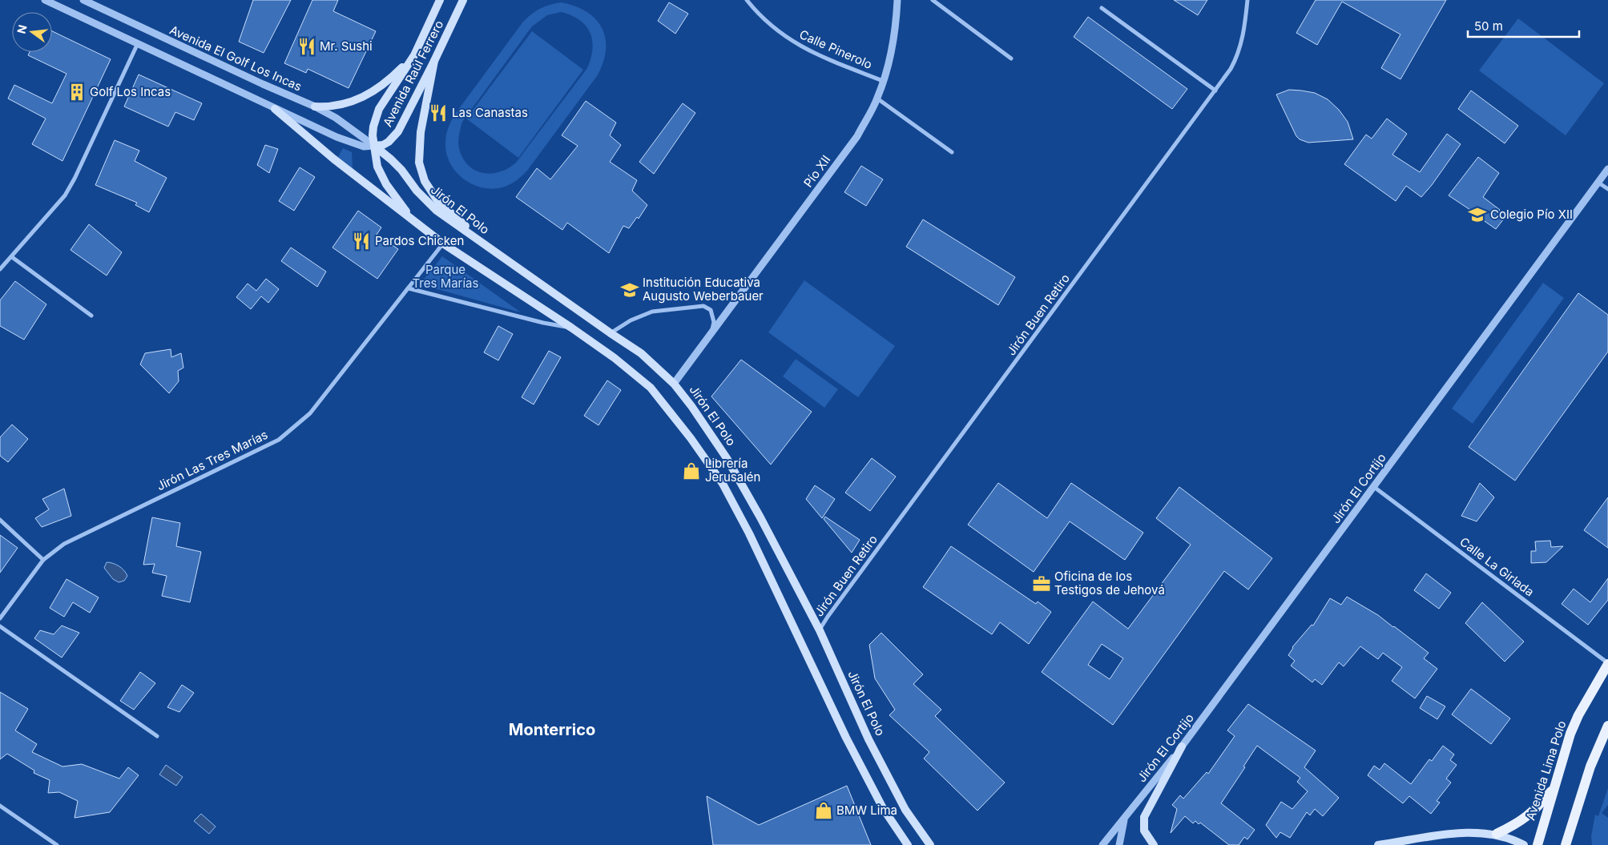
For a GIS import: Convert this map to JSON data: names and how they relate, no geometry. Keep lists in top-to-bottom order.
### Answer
{
  "streets": {
    "main road": ["Avenida Raúl Ferrero", "Jirón El Polo", "Avenida Lima Polo"],
    "street": [
      "Calle Pinerolo",
      "Avenida El Golf Los Incas",
      "Pío XII",
      "Jirón Buen Retiro",
      "Jirón Las Tres Marías",
      "Jirón El Cortijo",
      "Calle La Girlada"
    ]
  },
  "crossings": [
    ["Calle Pinerolo", "Pío XII"],
    ["Avenida El Golf Los Incas", "Avenida Raúl Ferrero"],
    ["Avenida El Golf Los Incas", "Jirón El Polo"],
    ["Avenida Raúl Ferrero", "Jirón El Polo"],
    ["Pío XII", "Jirón El Polo"],
    ["Jirón El Polo", "Jirón Buen Retiro"],
    ["Jirón El Cortijo", "Calle La Girlada"],
    ["Calle La Girlada", "Avenida Lima Polo"]
  ],
  "districts": ["Monterrico"],
  "parks": ["Parque Tres Marías"],
  "places": {
    "restaurant": ["Mr. Sushi", "Las Canastas", "Pardos Chicken"],
    "building": ["Golf Los Incas"],
    "school or university": ["Colegio Pío XII", "Institución Educativa Augusto Weberbauer"],
    "shop": ["Librería Jerusalén", "BMW Lima"],
    "office": ["Oficina de los Testigos de Jehová"]
  },
  "scale_bar": "50 m",
  "north": "left"
}
